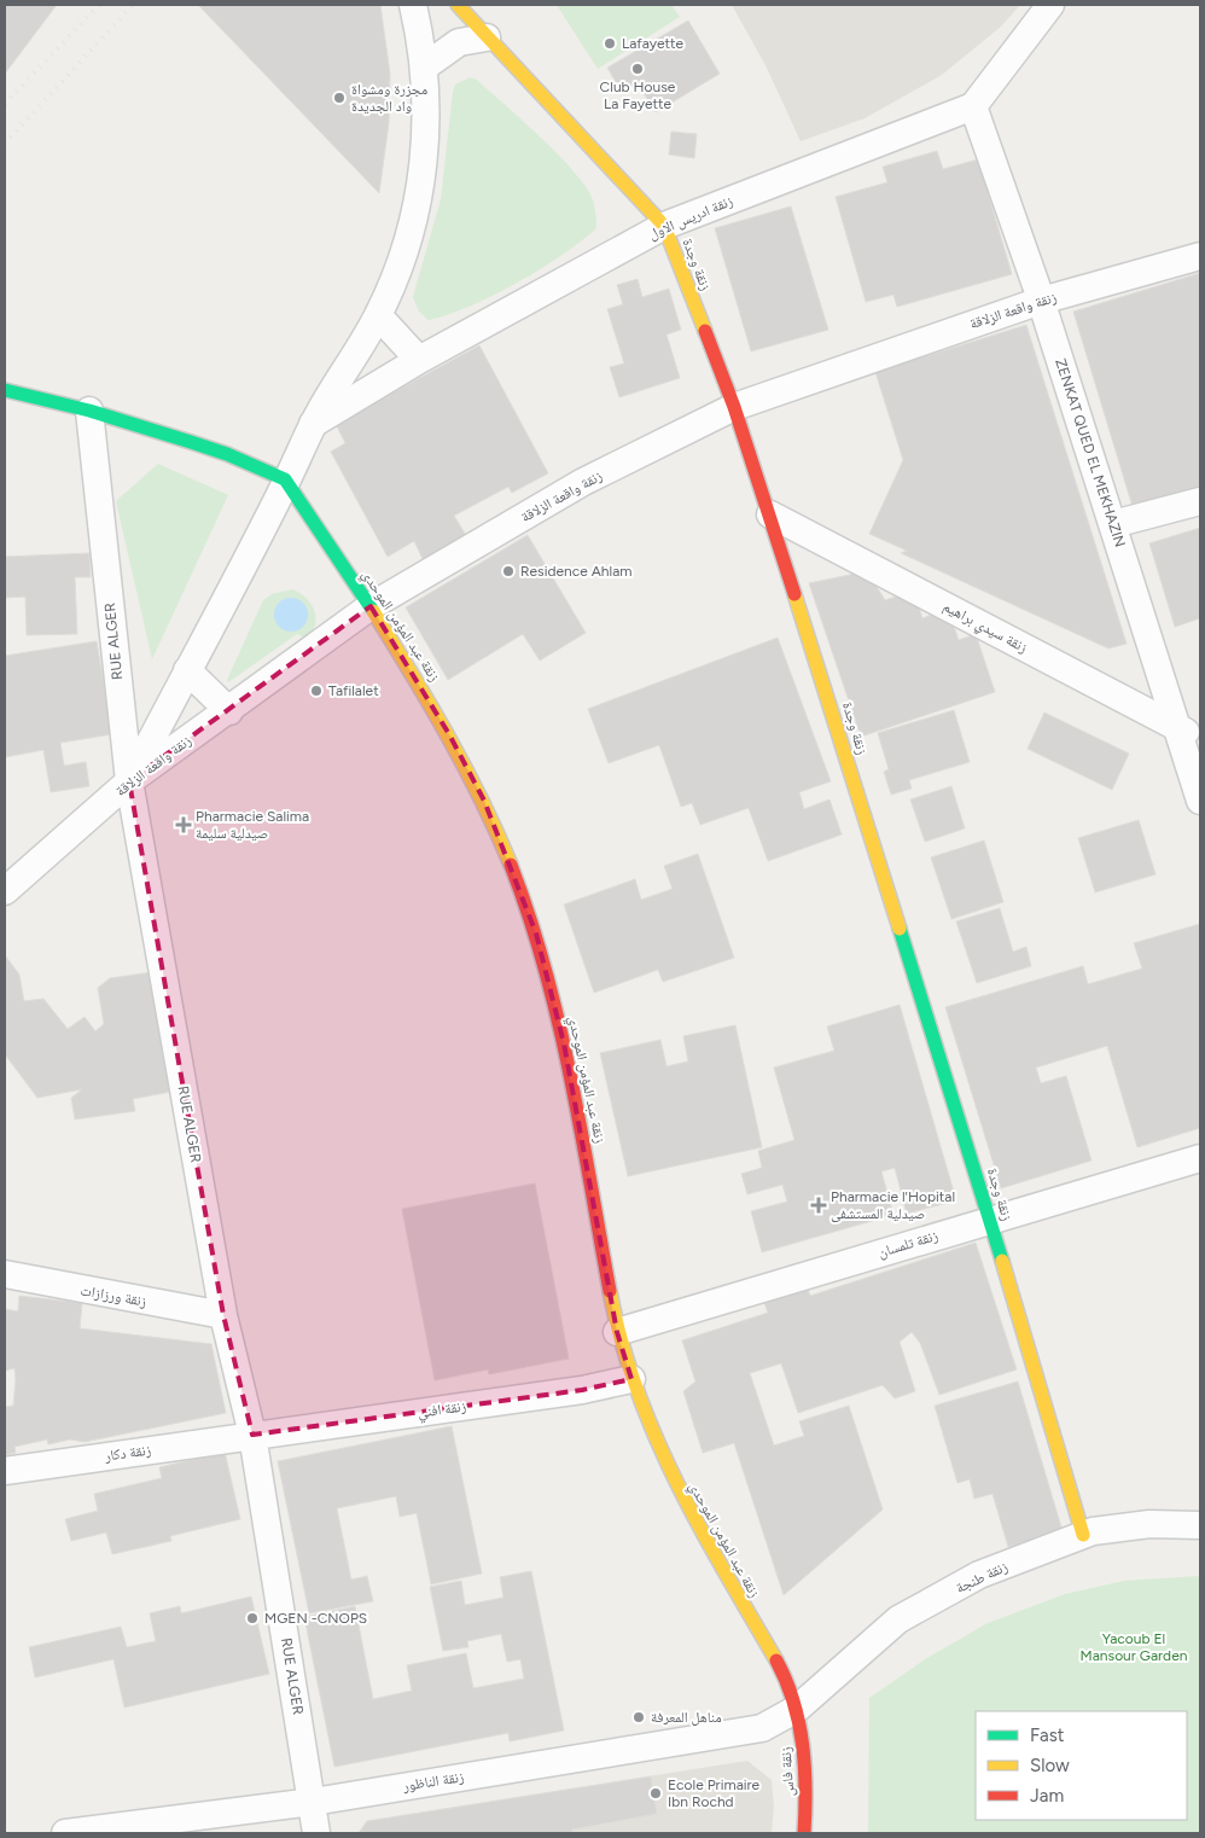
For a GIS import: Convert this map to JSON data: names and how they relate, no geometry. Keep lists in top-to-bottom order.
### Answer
{
  "streets": {
    "street": [
      "زنقة ادريس الاول",
      "زنقة وجدة",
      "زنقة واقعة الزلاقة",
      "ZENKAT QUED EL MEKHAZIN",
      "زنقة عبد المؤمن الموحدي",
      "زنقة سيدي براهيم",
      "RUE ALGER",
      "زنقة تلمسان",
      "زنقة ورزازات",
      "زنقة افني",
      "زنقة دكار",
      "زنقة طنجة",
      "زنقة فاس",
      "زنقة الناظور"
    ]
  },
  "crossings": [
    ["زنقة ادريس الاول", "زنقة وجدة"],
    ["زنقة ادريس الاول", "ZENKAT QUED EL MEKHAZIN"],
    ["زنقة وجدة", "زنقة واقعة الزلاقة"],
    ["زنقة وجدة", "زنقة سيدي براهيم"],
    ["زنقة وجدة", "زنقة تلمسان"],
    ["زنقة وجدة", "زنقة طنجة"],
    ["زنقة واقعة الزلاقة", "ZENKAT QUED EL MEKHAZIN"],
    ["زنقة واقعة الزلاقة", "زنقة عبد المؤمن الموحدي"],
    ["زنقة واقعة الزلاقة", "RUE ALGER"],
    ["ZENKAT QUED EL MEKHAZIN", "زنقة سيدي براهيم"],
    ["زنقة عبد المؤمن الموحدي", "زنقة تلمسان"],
    ["زنقة عبد المؤمن الموحدي", "زنقة افني"],
    ["زنقة عبد المؤمن الموحدي", "زنقة طنجة"],
    ["زنقة عبد المؤمن الموحدي", "زنقة فاس"],
    ["زنقة عبد المؤمن الموحدي", "زنقة الناظور"],
    ["RUE ALGER", "زنقة ورزازات"],
    ["RUE ALGER", "زنقة افني"],
    ["RUE ALGER", "زنقة دكار"],
    ["RUE ALGER", "زنقة الناظور"],
    ["زنقة افني", "زنقة دكار"],
    ["زنقة طنجة", "زنقة فاس"],
    ["زنقة طنجة", "زنقة الناظور"],
    ["زنقة فاس", "زنقة الناظور"]
  ],
  "parks": ["Yacoub El Mansour Garden"],
  "places": {
    "other": [
      "Lafayette",
      "Club House La Fayette",
      "مجزرة ومشواة واد الجديدة",
      "Residence Ahlam",
      "Tafilalet",
      "MGEN -CNOPS",
      "مناهل المعرفة",
      "Ecole Primaire Ibn Rochd"
    ],
    "health": ["Pharmacie Salima صيدلية سليمة", "Pharmacie l'Hopital صيدلية المستشفى"]
  },
  "legend": ["Fast", "Slow", "Jam"]
}
